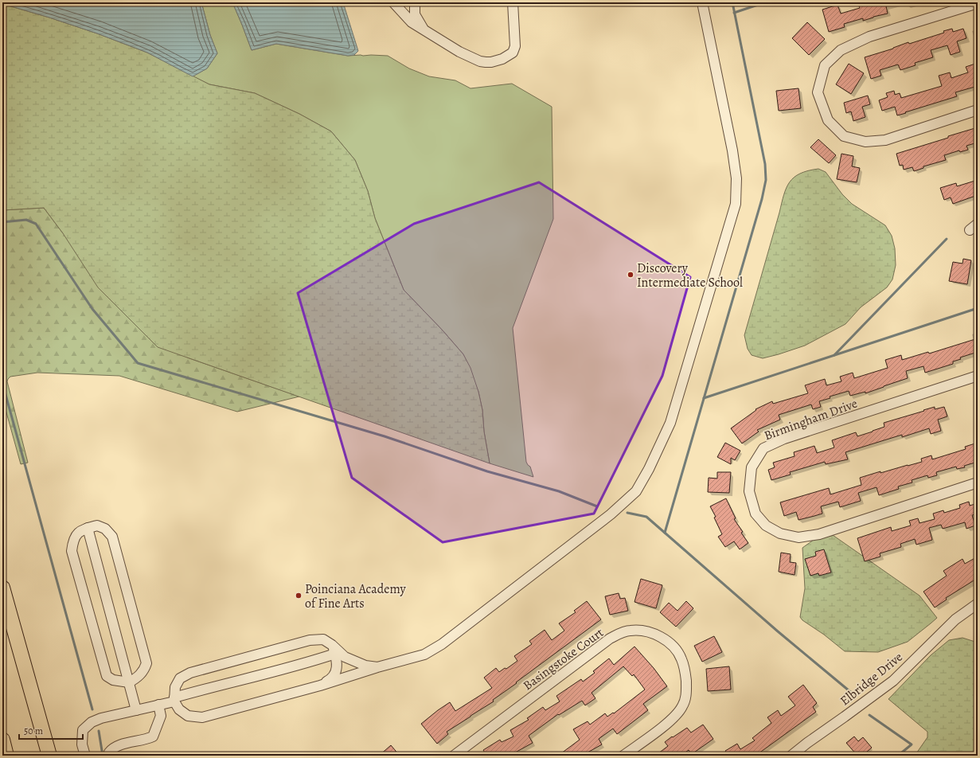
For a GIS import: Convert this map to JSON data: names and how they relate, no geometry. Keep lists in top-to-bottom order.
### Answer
{
  "streets": {
    "street": ["Birmingham Drive", "Basingstoke Court", "Elbridge Drive"]
  },
  "places": ["Discovery Intermediate School", "Poinciana Academy of Fine Arts"],
  "scale_bar": "50 m"
}
